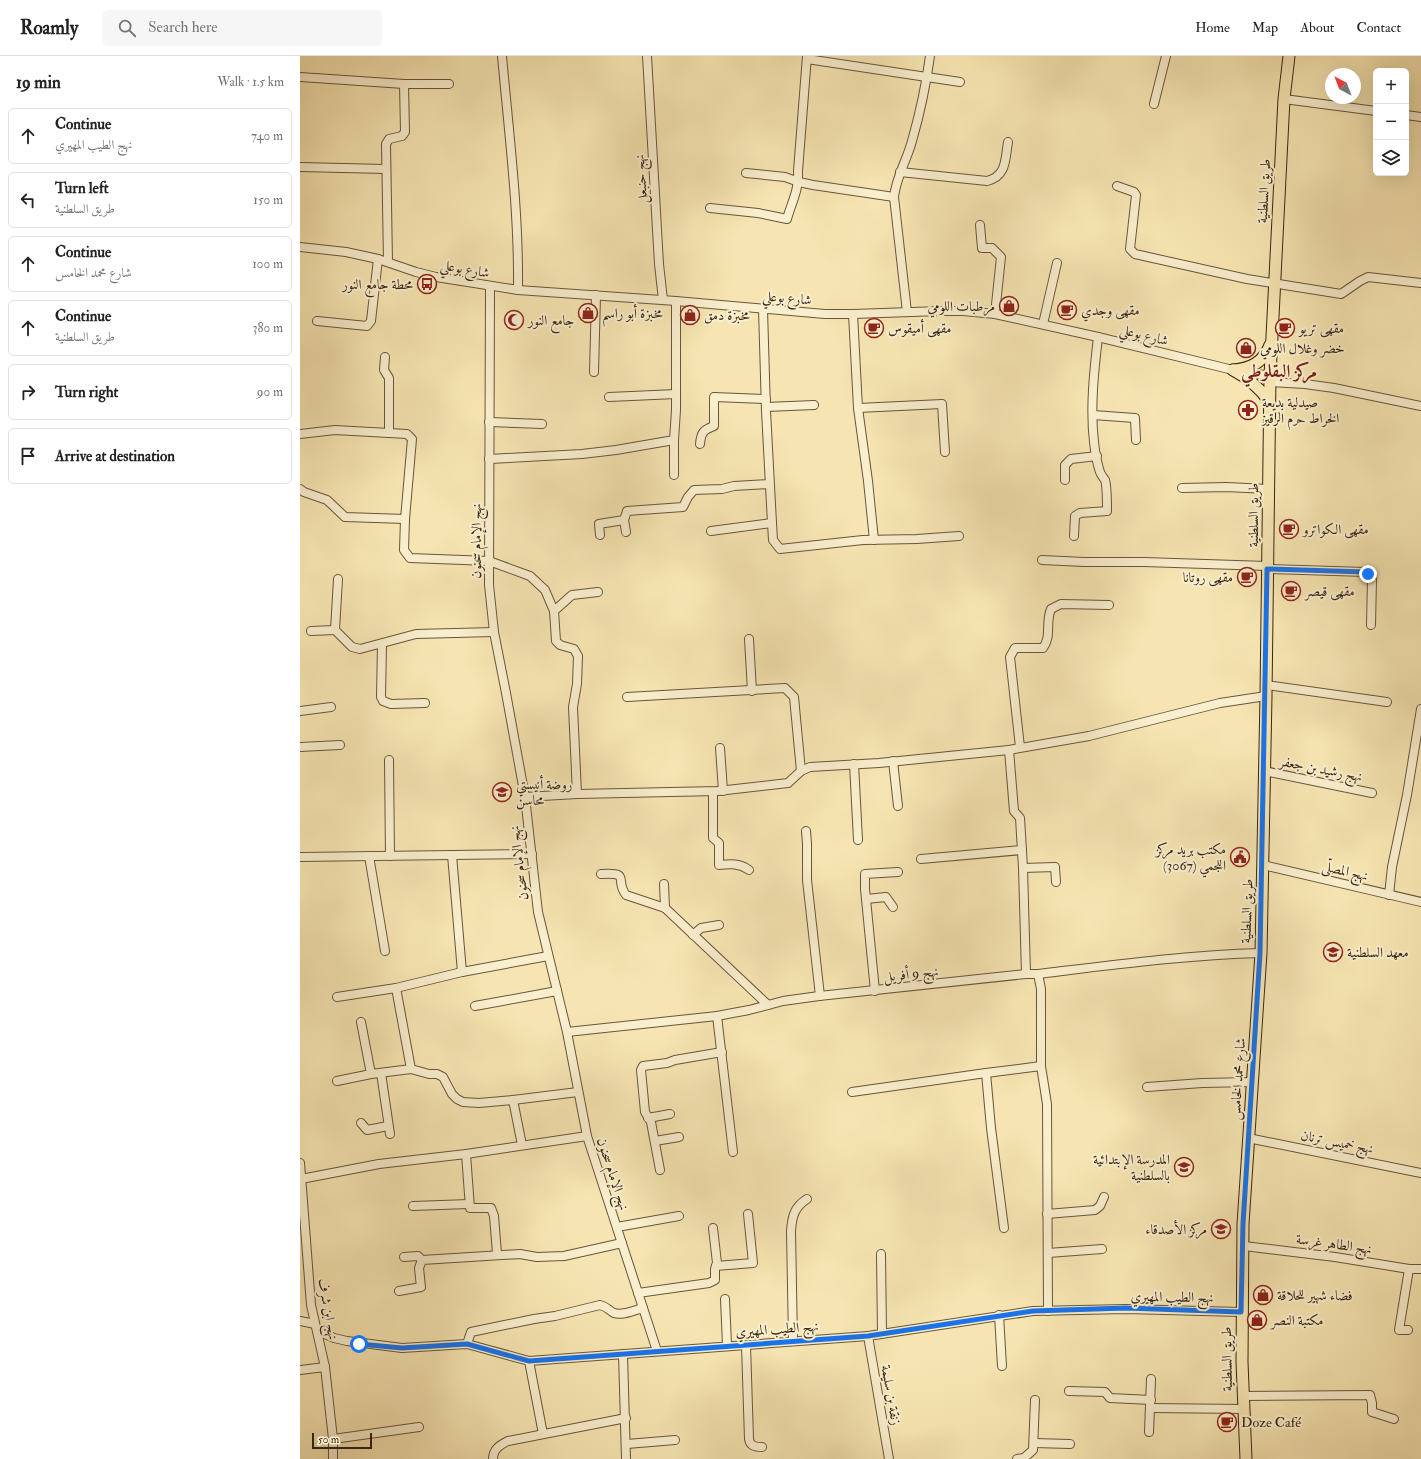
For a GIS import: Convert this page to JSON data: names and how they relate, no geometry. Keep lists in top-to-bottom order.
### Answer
{
  "streets": {
    "main road": ["طريق السلطنية", "شارع محمد الخامس"],
    "street": [
      "نهج حنبعل",
      "شارع بوعلي",
      "نهج الإمام سحنون",
      "نهج رشيد بن جعفر",
      "نهج المصلّى",
      "نهج 9 أفريل",
      "نهج خميس ترنان",
      "نهج الطاهر غرسة",
      "نهج الطيب المهيري",
      "نهج ابن شرف",
      "زنقة بن سليمة"
    ]
  },
  "crossings": [
    ["نهج حنبعل", "شارع بوعلي"],
    ["طريق السلطنية", "شارع بوعلي"],
    ["طريق السلطنية", "نهج رشيد بن جعفر"],
    ["طريق السلطنية", "نهج المصلّى"],
    ["طريق السلطنية", "نهج 9 أفريل"],
    ["طريق السلطنية", "شارع محمد الخامس"],
    ["طريق السلطنية", "نهج خميس ترنان"],
    ["طريق السلطنية", "نهج الطاهر غرسة"],
    ["طريق السلطنية", "نهج الطيب المهيري"],
    ["شارع بوعلي", "نهج الإمام سحنون"],
    ["نهج الإمام سحنون", "نهج 9 أفريل"],
    ["نهج الإمام سحنون", "نهج الطيب المهيري"],
    ["شارع محمد الخامس", "نهج خميس ترنان"],
    ["نهج الطيب المهيري", "نهج ابن شرف"],
    ["نهج الطيب المهيري", "زنقة بن سليمة"]
  ],
  "districts": ["مركز البقلوطي"],
  "places": {
    "bus stop": ["محطة جامع النور"],
    "shop": [
      "مرطبات اللومي",
      "مخبزة أبو راسم",
      "مخبزة دمق",
      "خضر وغلال اللومي",
      "فضاء شهير للحلاقة",
      "مكتبة النصر"
    ],
    "cafe": [
      "مقهى وجدي",
      "مقهى أميقوس",
      "مقهى تريو",
      "مقهى الكواترو",
      "مقهى روتانا",
      "مقهى قيصر",
      "Doze Café"
    ],
    "mosque": ["جامع النور"],
    "pharmacy": ["صيدلية بديعة الخراط حرم الرقيز"],
    "school or university": [
      "روضة أنيستي محاسن",
      "معهد السلطنية",
      "المدرسة الإبتدائية بالسلطنية",
      "مركز الأصدقاء"
    ],
    "public building": ["مكتب بريد مركز اللجمي (3067)"]
  },
  "scale_bar": "50 m",
  "north": "top left",
  "page": {
    "header": "Roamly",
    "search": "Search here",
    "nav": [
      "Home",
      "Map",
      "About",
      "Contact"
    ],
    "heading": ["19 min", "Walk · 1.5 km"],
    "map_buttons": ["+", "−"],
    "list": [
      ["Continue", "نهج الطيب المهيري", "740 m"],
      ["Turn left", "طريق السلطنية", "150 m"],
      ["Continue", "شارع محمد الخامس", "100 m"],
      ["Continue", "طريق السلطنية", "380 m"],
      ["Turn right", "90 m"],
      "Arrive at destination"
    ],
    "scale": "50 m"
  }
}
